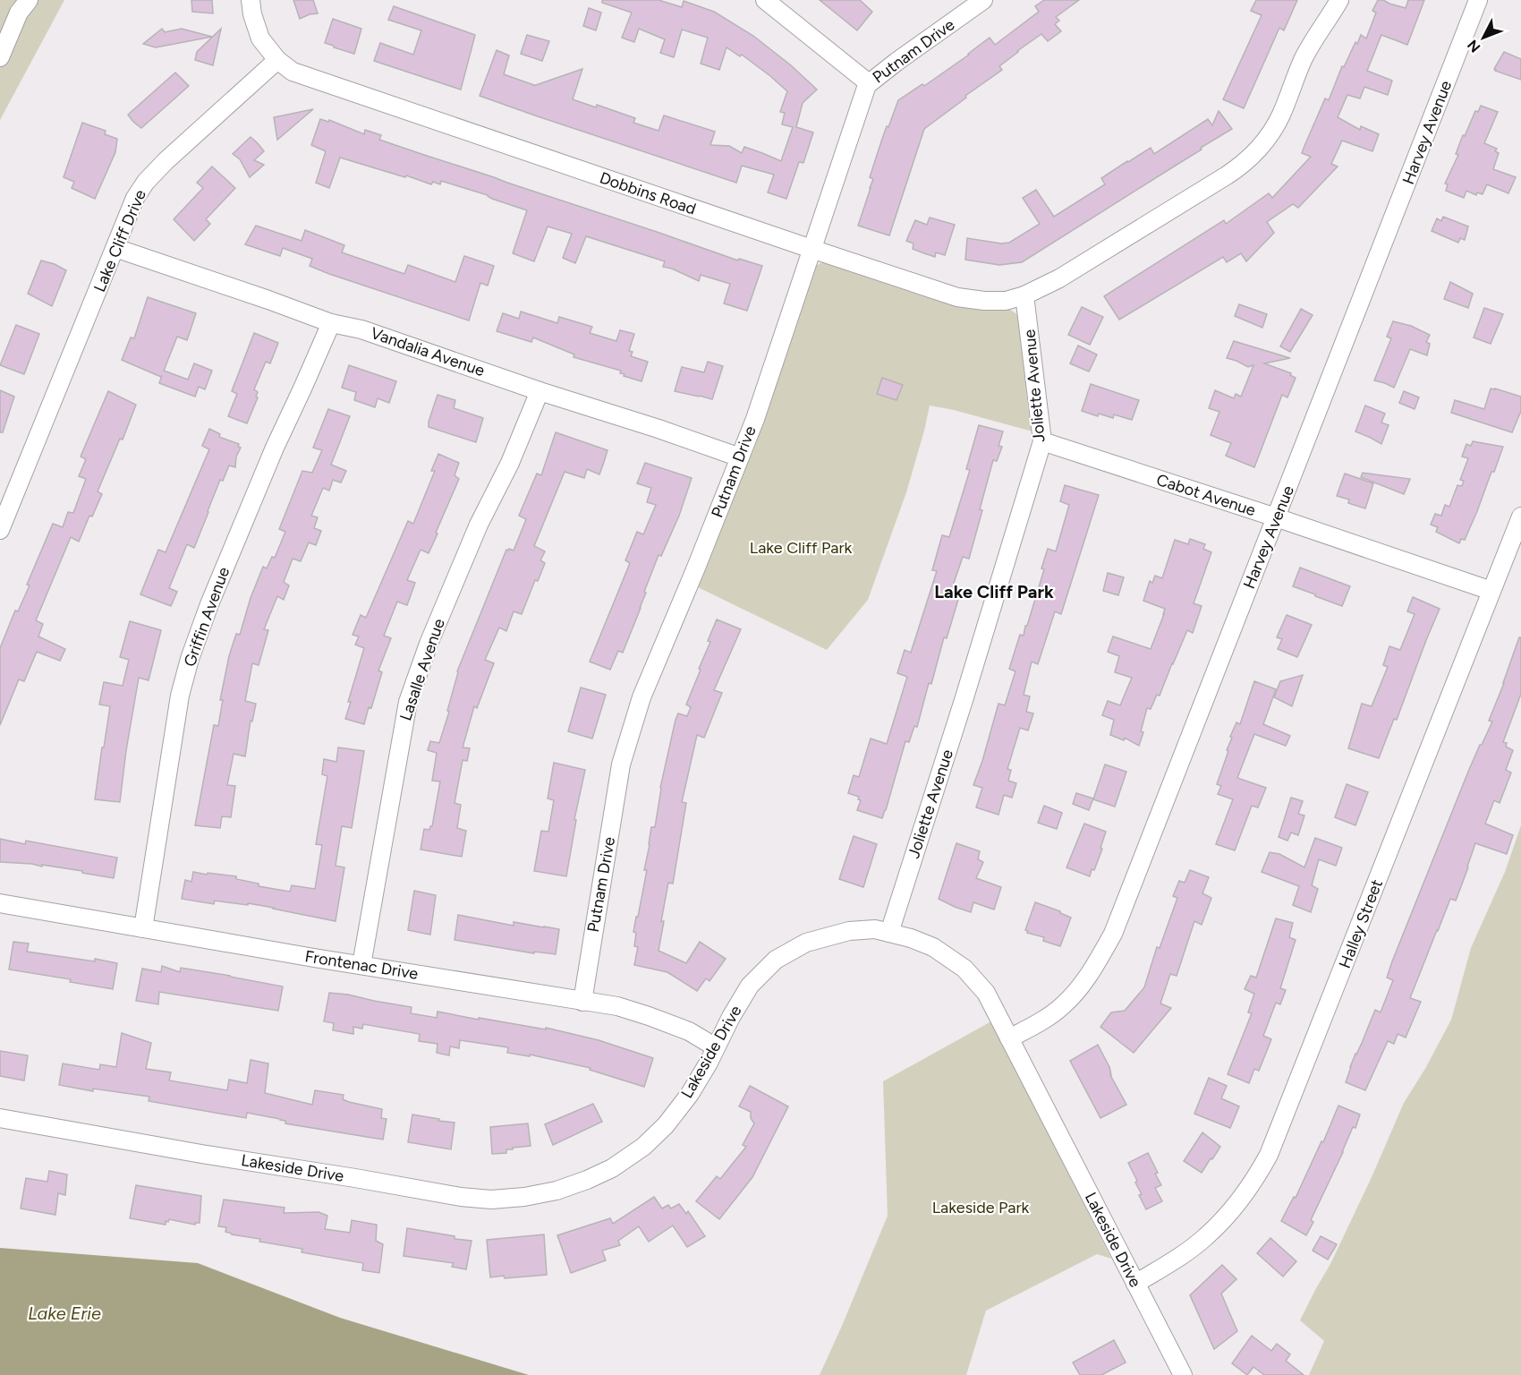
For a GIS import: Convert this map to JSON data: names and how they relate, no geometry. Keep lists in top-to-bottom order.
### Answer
{
  "streets": {
    "street": [
      "Putnam Drive",
      "Harvey Avenue",
      "Dobbins Road",
      "Lake Cliff Drive",
      "Vandalia Avenue",
      "Joliette Avenue",
      "Cabot Avenue",
      "Griffin Avenue",
      "Lasalle Avenue",
      "Halley Street",
      "Frontenac Drive",
      "Lakeside Drive"
    ]
  },
  "crossings": [
    ["Putnam Drive", "Dobbins Road"],
    ["Putnam Drive", "Vandalia Avenue"],
    ["Putnam Drive", "Frontenac Drive"],
    ["Harvey Avenue", "Cabot Avenue"],
    ["Harvey Avenue", "Lakeside Drive"],
    ["Dobbins Road", "Lake Cliff Drive"],
    ["Dobbins Road", "Joliette Avenue"],
    ["Lake Cliff Drive", "Vandalia Avenue"],
    ["Vandalia Avenue", "Griffin Avenue"],
    ["Vandalia Avenue", "Lasalle Avenue"],
    ["Joliette Avenue", "Cabot Avenue"],
    ["Joliette Avenue", "Lakeside Drive"],
    ["Cabot Avenue", "Halley Street"],
    ["Griffin Avenue", "Frontenac Drive"],
    ["Lasalle Avenue", "Frontenac Drive"],
    ["Halley Street", "Lakeside Drive"],
    ["Frontenac Drive", "Lakeside Drive"]
  ],
  "districts": ["Lake Cliff Park"],
  "water": ["Lake Erie"],
  "parks": ["Lake Cliff Park", "Lakeside Park"],
  "north": "bottom left"
}
